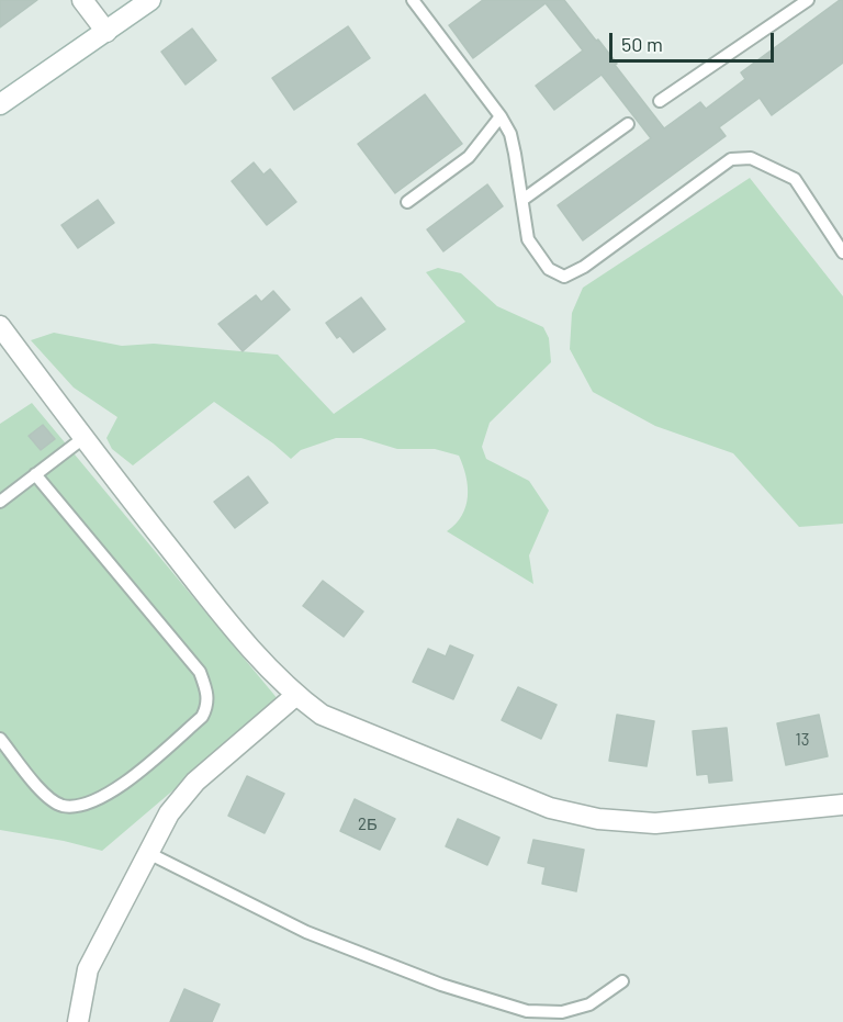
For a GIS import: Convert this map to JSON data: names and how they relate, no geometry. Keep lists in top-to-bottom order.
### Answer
{
  "house_numbers": ["13", "2Б"],
  "scale_bar": "50 m"
}
